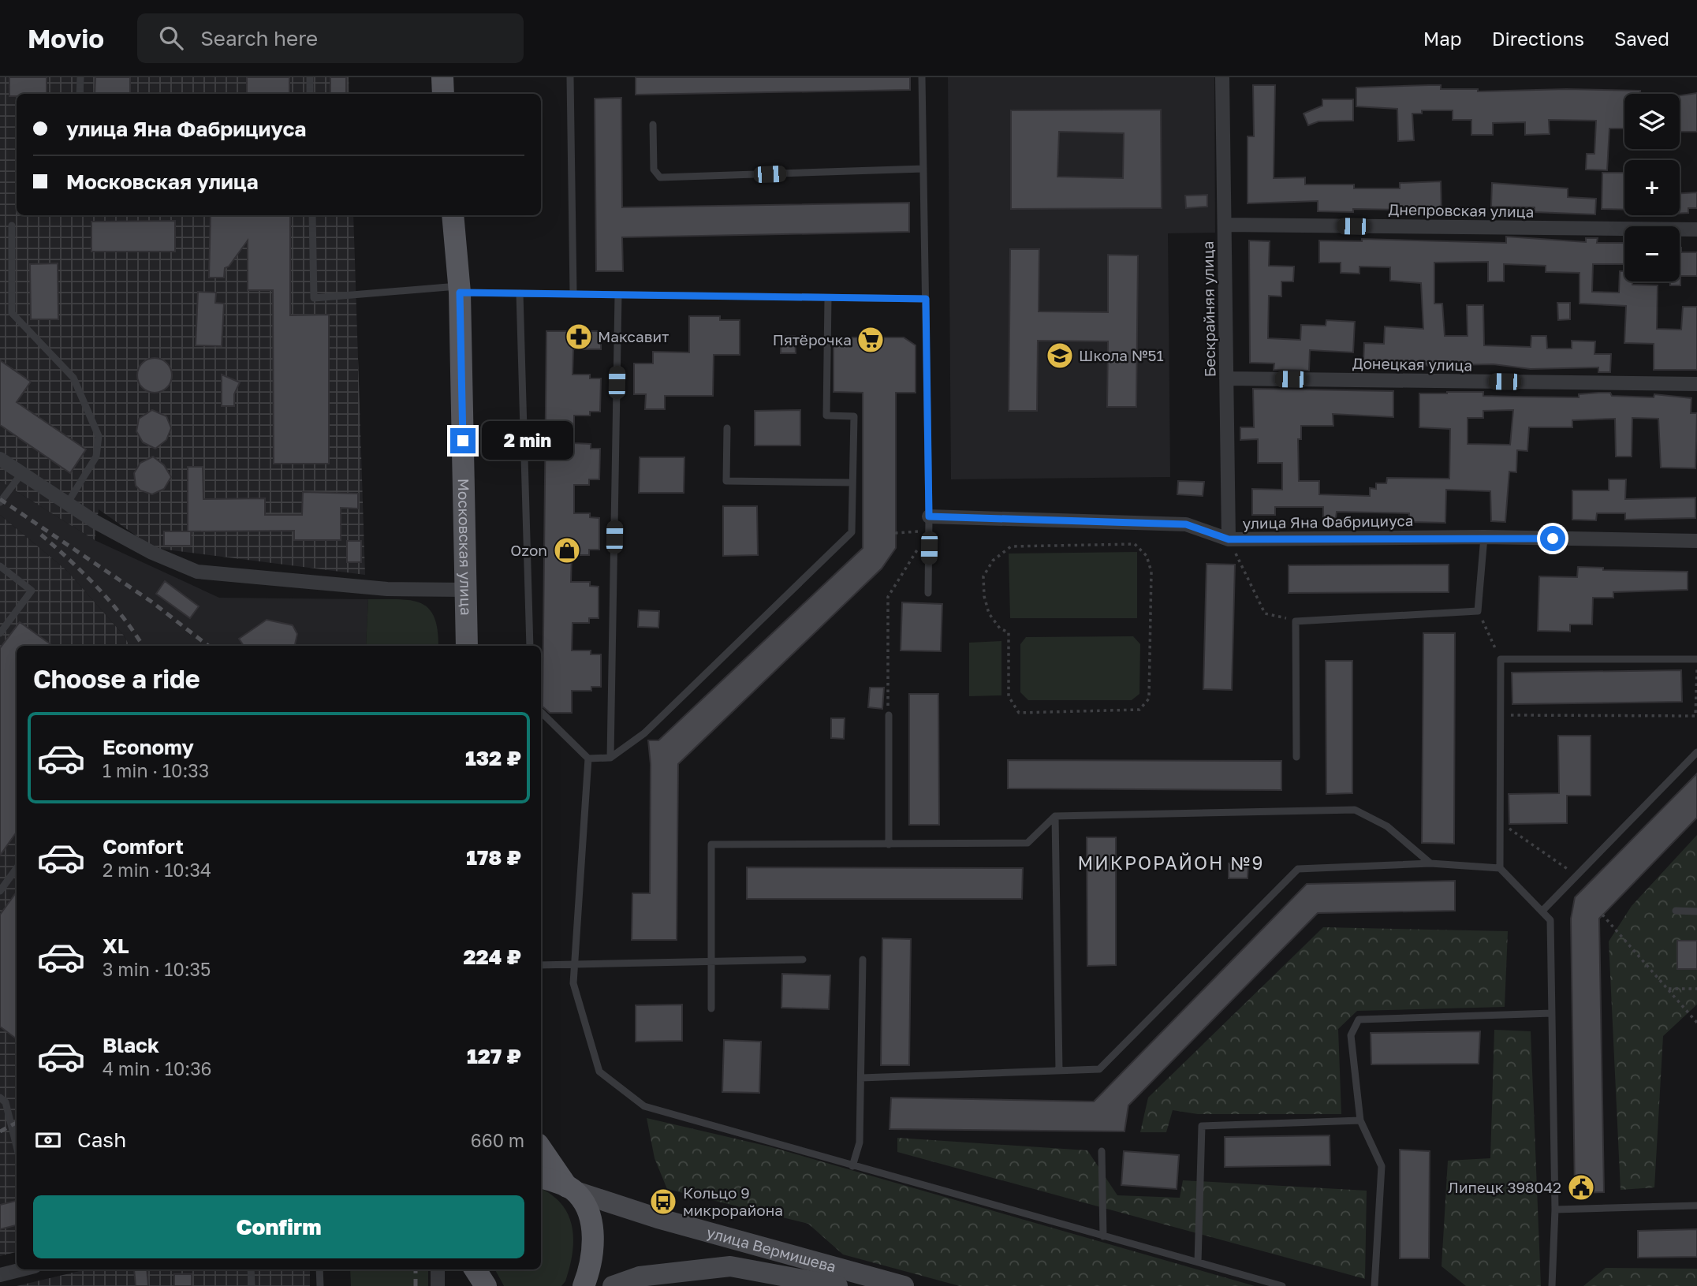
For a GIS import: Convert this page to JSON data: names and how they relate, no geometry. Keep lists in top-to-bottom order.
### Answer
{
  "streets": {
    "main road": ["Московская улица", "улица Вермишева"],
    "street": [
      "Днепровская улица",
      "Бескрайняя улица",
      "Донецкая улица",
      "улица Яна Фабрициуса"
    ]
  },
  "crossings": [
    ["Днепровская улица", "Бескрайняя улица"],
    ["Бескрайняя улица", "Донецкая улица"],
    ["Бескрайняя улица", "улица Яна Фабрициуса"]
  ],
  "districts": ["МИКРОРАЙОН №9"],
  "places": {
    "pharmacy": ["Максавит"],
    "supermarket": ["Пятёрочка"],
    "school or university": ["Школа №51"],
    "shop": ["Ozon"],
    "public building": ["Липецк 398042"],
    "bus stop": ["Кольцо 9 микрорайона"]
  },
  "page": {
    "header": "Movio",
    "search": "Search here",
    "nav": ["Map", "Directions", "Saved"],
    "map_buttons": ["+", "−"],
    "banner": ["улица Яна Фабрициуса", "Московская улица"],
    "bubble": "2 min",
    "heading": "Choose a ride",
    "list": [
      {
        "name": "Economy",
        "note": "1 min · 10:33",
        "value": "132 ₽"
      },
      {
        "name": "Comfort",
        "note": "2 min · 10:34",
        "value": "178 ₽"
      },
      {
        "name": "XL",
        "note": "3 min · 10:35",
        "value": "224 ₽"
      },
      {
        "name": "Black",
        "note": "4 min · 10:36",
        "value": "127 ₽"
      }
    ],
    "pay": ["Cash", "660 m"],
    "buttons": "Confirm"
  }
}
